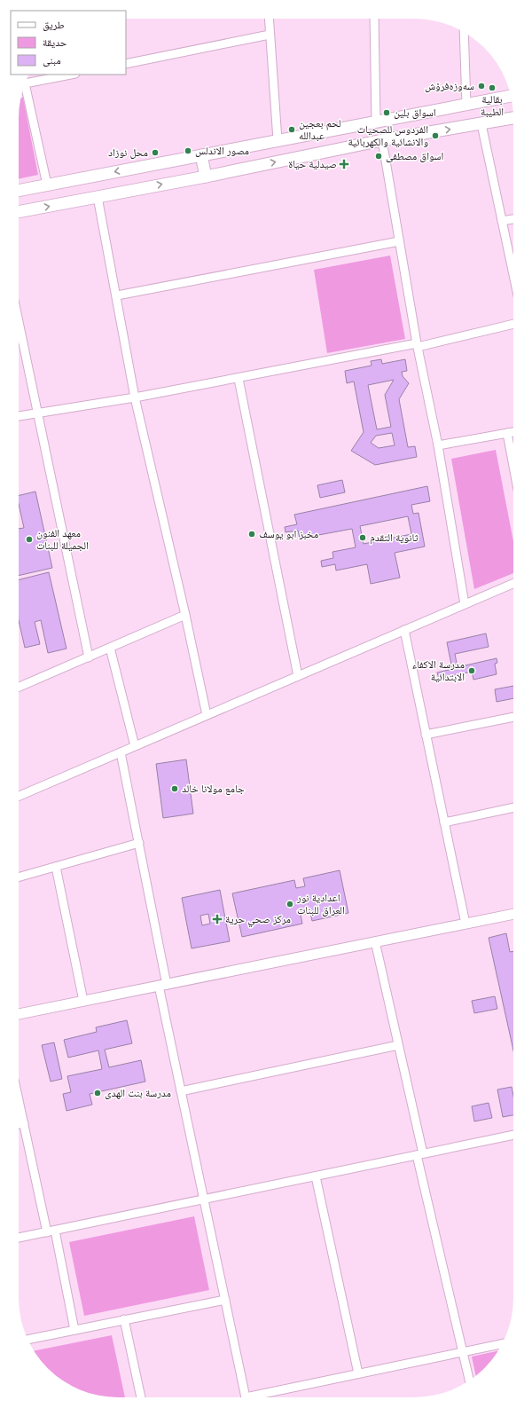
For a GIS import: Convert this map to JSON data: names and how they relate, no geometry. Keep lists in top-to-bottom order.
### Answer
{
  "places": {
    "other": [
      "سەوزەفرۆش",
      "بقالية الطيبة",
      "اسواق بلين",
      "لحم بعجين عبدالله",
      "الفردوس للصحيات والانشائية والكهربائية",
      "مصور الاندلس",
      "محل نوزاد",
      "اسواق مصطفى",
      "مخبز ابو يوسف",
      "ثانوية التقدم",
      "معهد الفنون الجميلة للبنات",
      "مدرسة الاكفاء الابتدائية",
      "جامع مولانا خالد",
      "اعدادية نور العراق للبنات",
      "مدرسة بنت الهدی"
    ],
    "health": ["صيدلية حياة", "مركز صحي حرية"]
  },
  "legend": ["طريق", "حديقة", "مبنى"]
}
